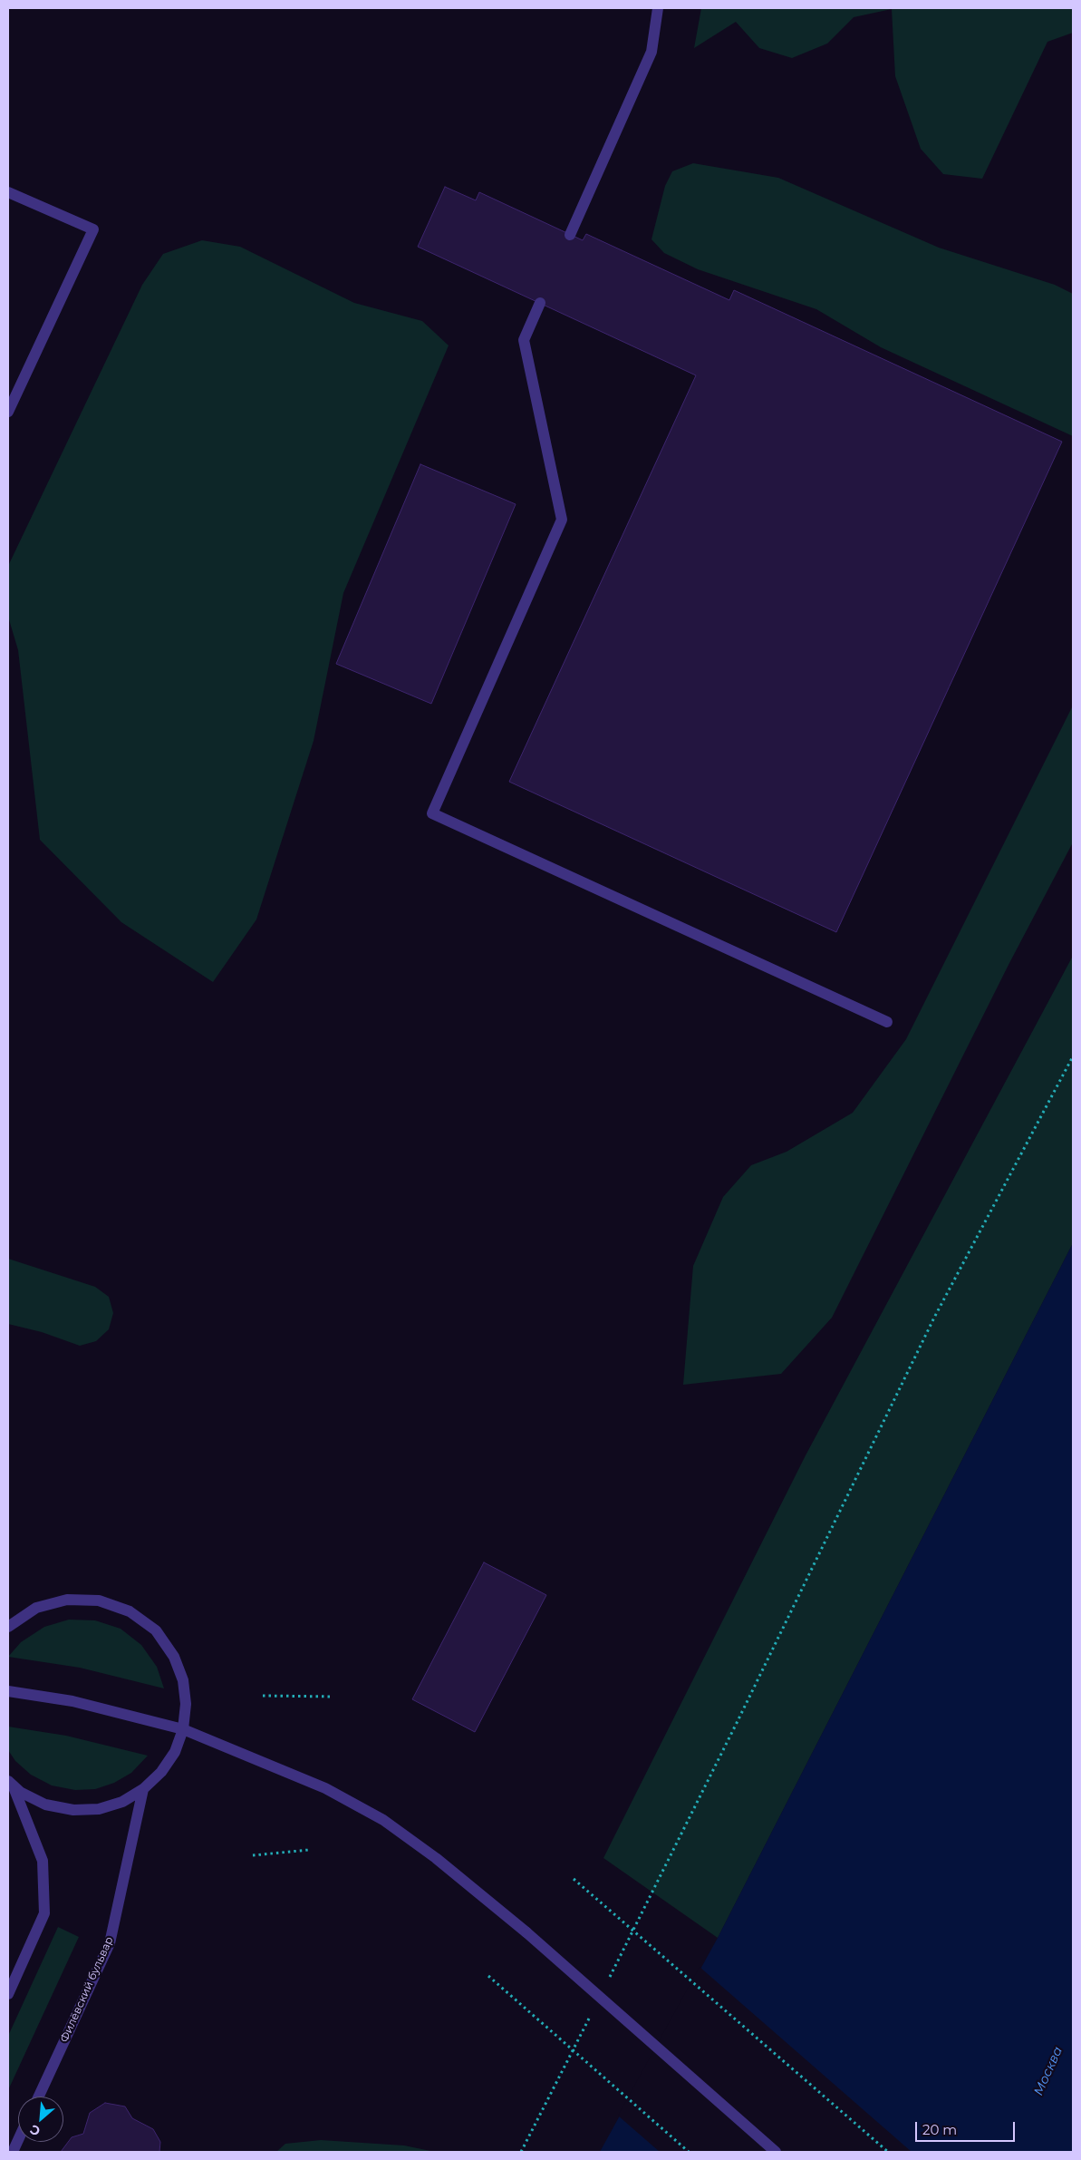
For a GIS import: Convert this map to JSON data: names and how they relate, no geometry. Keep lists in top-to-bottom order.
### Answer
{
  "streets": {
    "street": ["Филёвский бульвар"]
  },
  "water": ["Москва"],
  "scale_bar": "20 m",
  "north": "bottom left"
}
